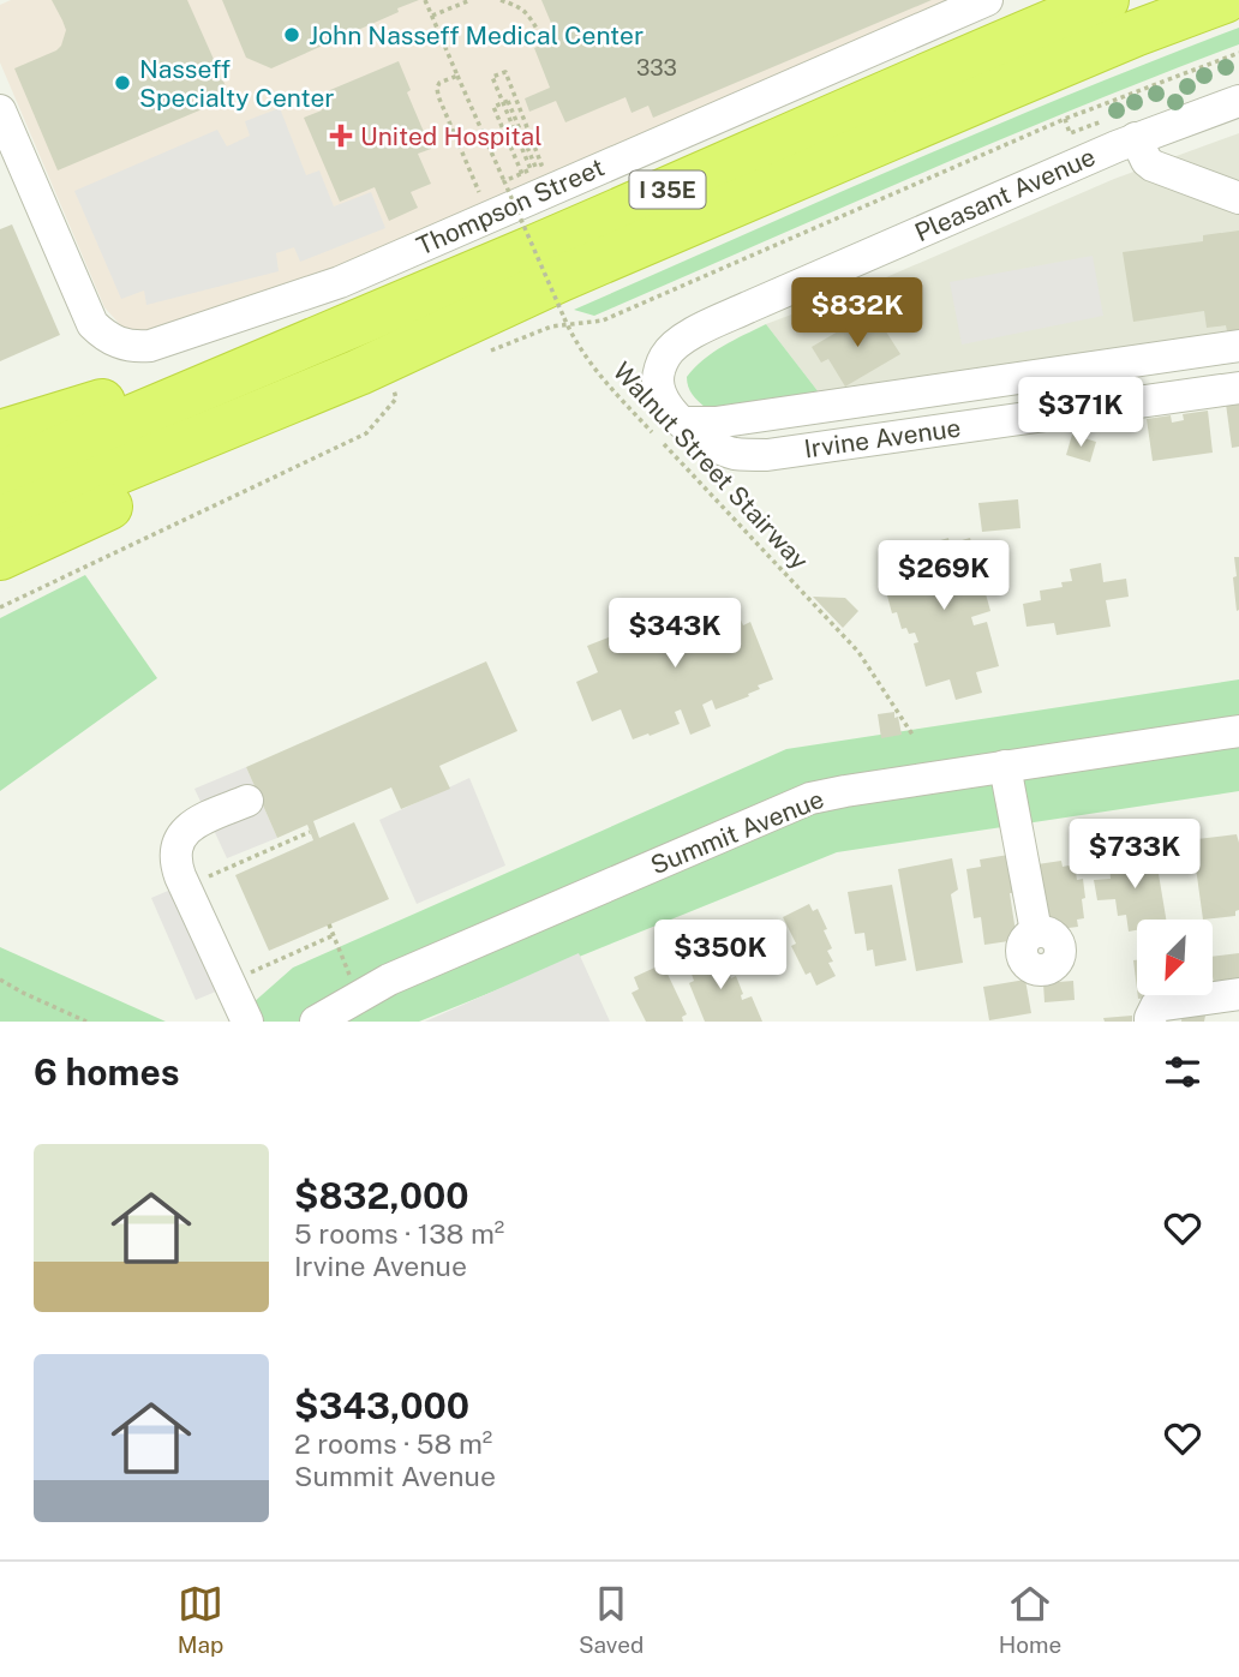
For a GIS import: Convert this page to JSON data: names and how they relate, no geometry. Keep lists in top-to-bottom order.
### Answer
{
  "streets": {
    "highway": ["I 35E"],
    "street": [
      "Pleasant Avenue",
      "Thompson Street",
      "Irvine Avenue",
      "Summit Avenue"
    ],
    "path": ["Walnut Street Stairway"]
  },
  "crossings": [
    ["Pleasant Avenue", "Irvine Avenue"]
  ],
  "places": {
    "other": ["John Nasseff Medical Center", "Nasseff Specialty Center"],
    "health": ["United Hospital"]
  },
  "house_numbers": ["333"],
  "north": "bottom left",
  "page": {
    "price": [
      "$832K",
      "$371K",
      "$269K",
      "$343K",
      "$733K",
      "$350K"
    ],
    "heading": "6 homes",
    "list": [
      {
        "name": "$832,000",
        "note": "5 rooms · 138 m² · Irvine Avenue"
      },
      {
        "name": "$343,000",
        "note": "2 rooms · 58 m² · Summit Avenue"
      }
    ],
    "tabs": ["Map", "Saved", "Home"]
  }
}
